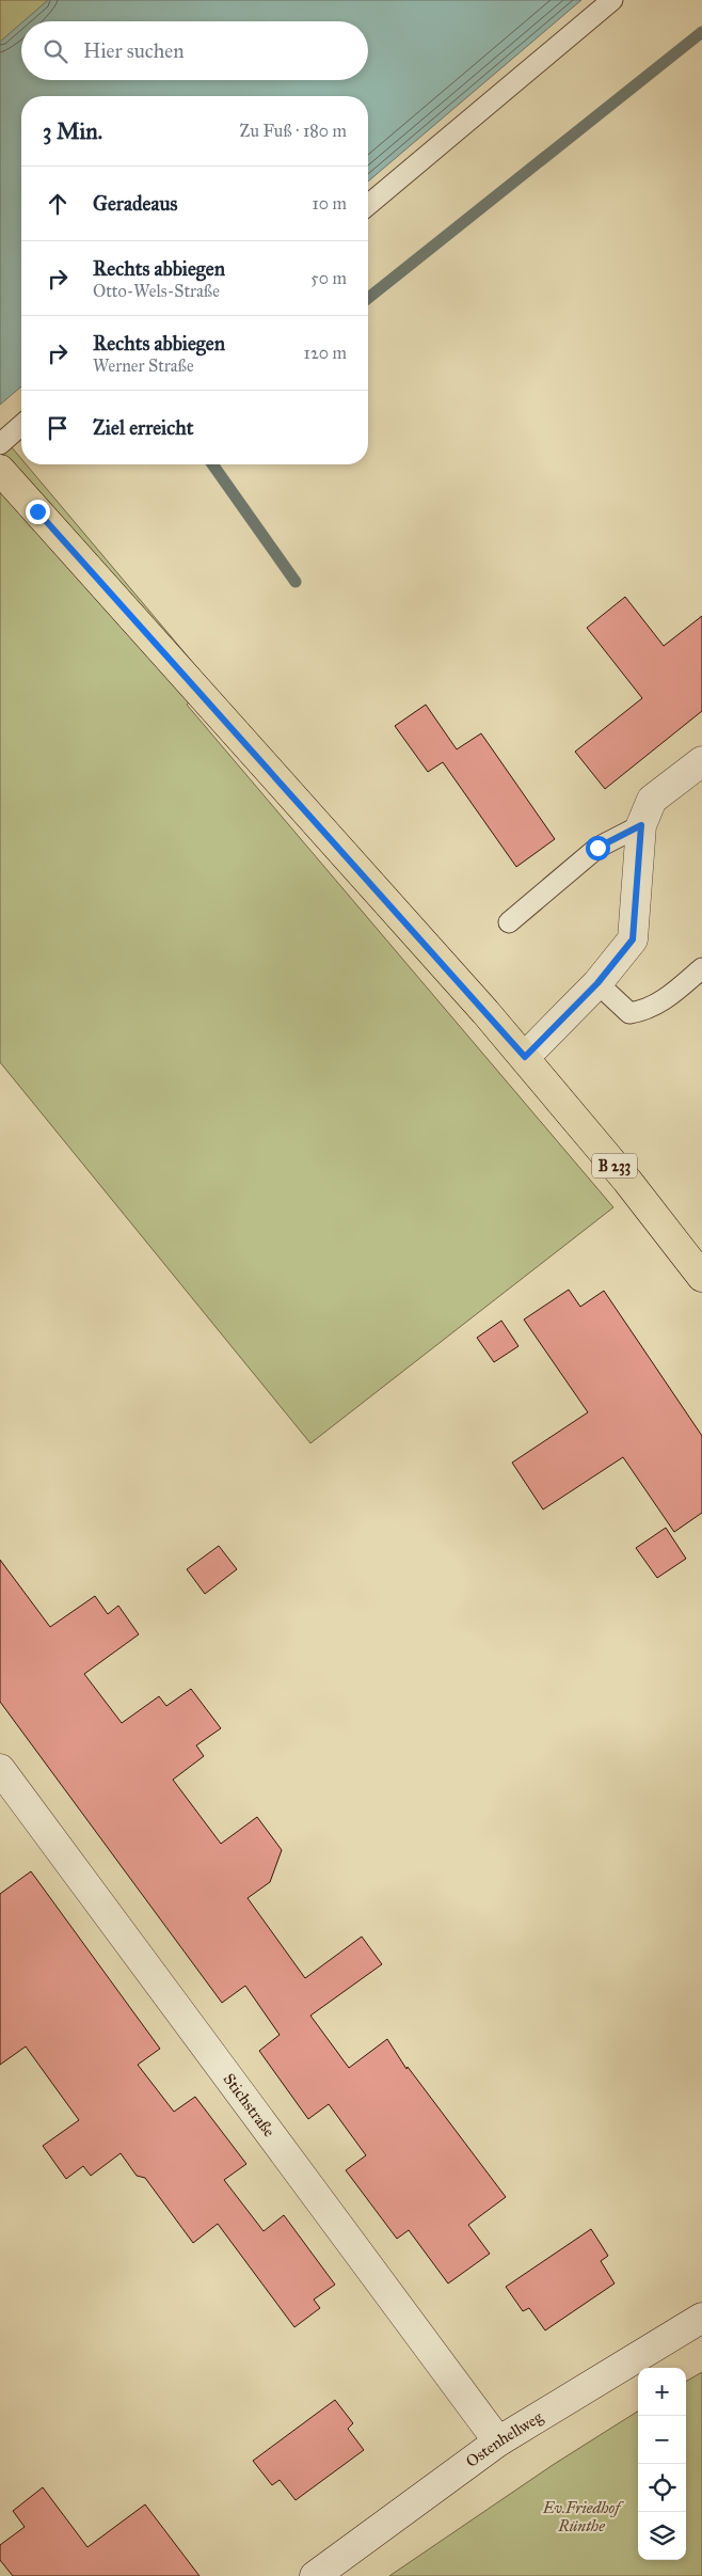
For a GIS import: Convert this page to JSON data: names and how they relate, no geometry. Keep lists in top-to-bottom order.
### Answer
{
  "streets": {
    "main road": ["B 233"],
    "street": ["Stichstraße", "Ostenhellweg"]
  },
  "crossings": [
    ["Stichstraße", "Ostenhellweg"]
  ],
  "parks": ["Ev.Friedhof Rünthe"],
  "page": {
    "search": "Hier suchen",
    "heading": ["3 Min.", "Zu Fuß · 180 m"],
    "list": [
      ["Geradeaus", "10 m"],
      ["Rechts abbiegen", "Otto-Wels-Straße", "50 m"],
      ["Rechts abbiegen", "Werner Straße", "120 m"],
      "Ziel erreicht"
    ],
    "map_buttons": ["+", "−"]
  }
}
